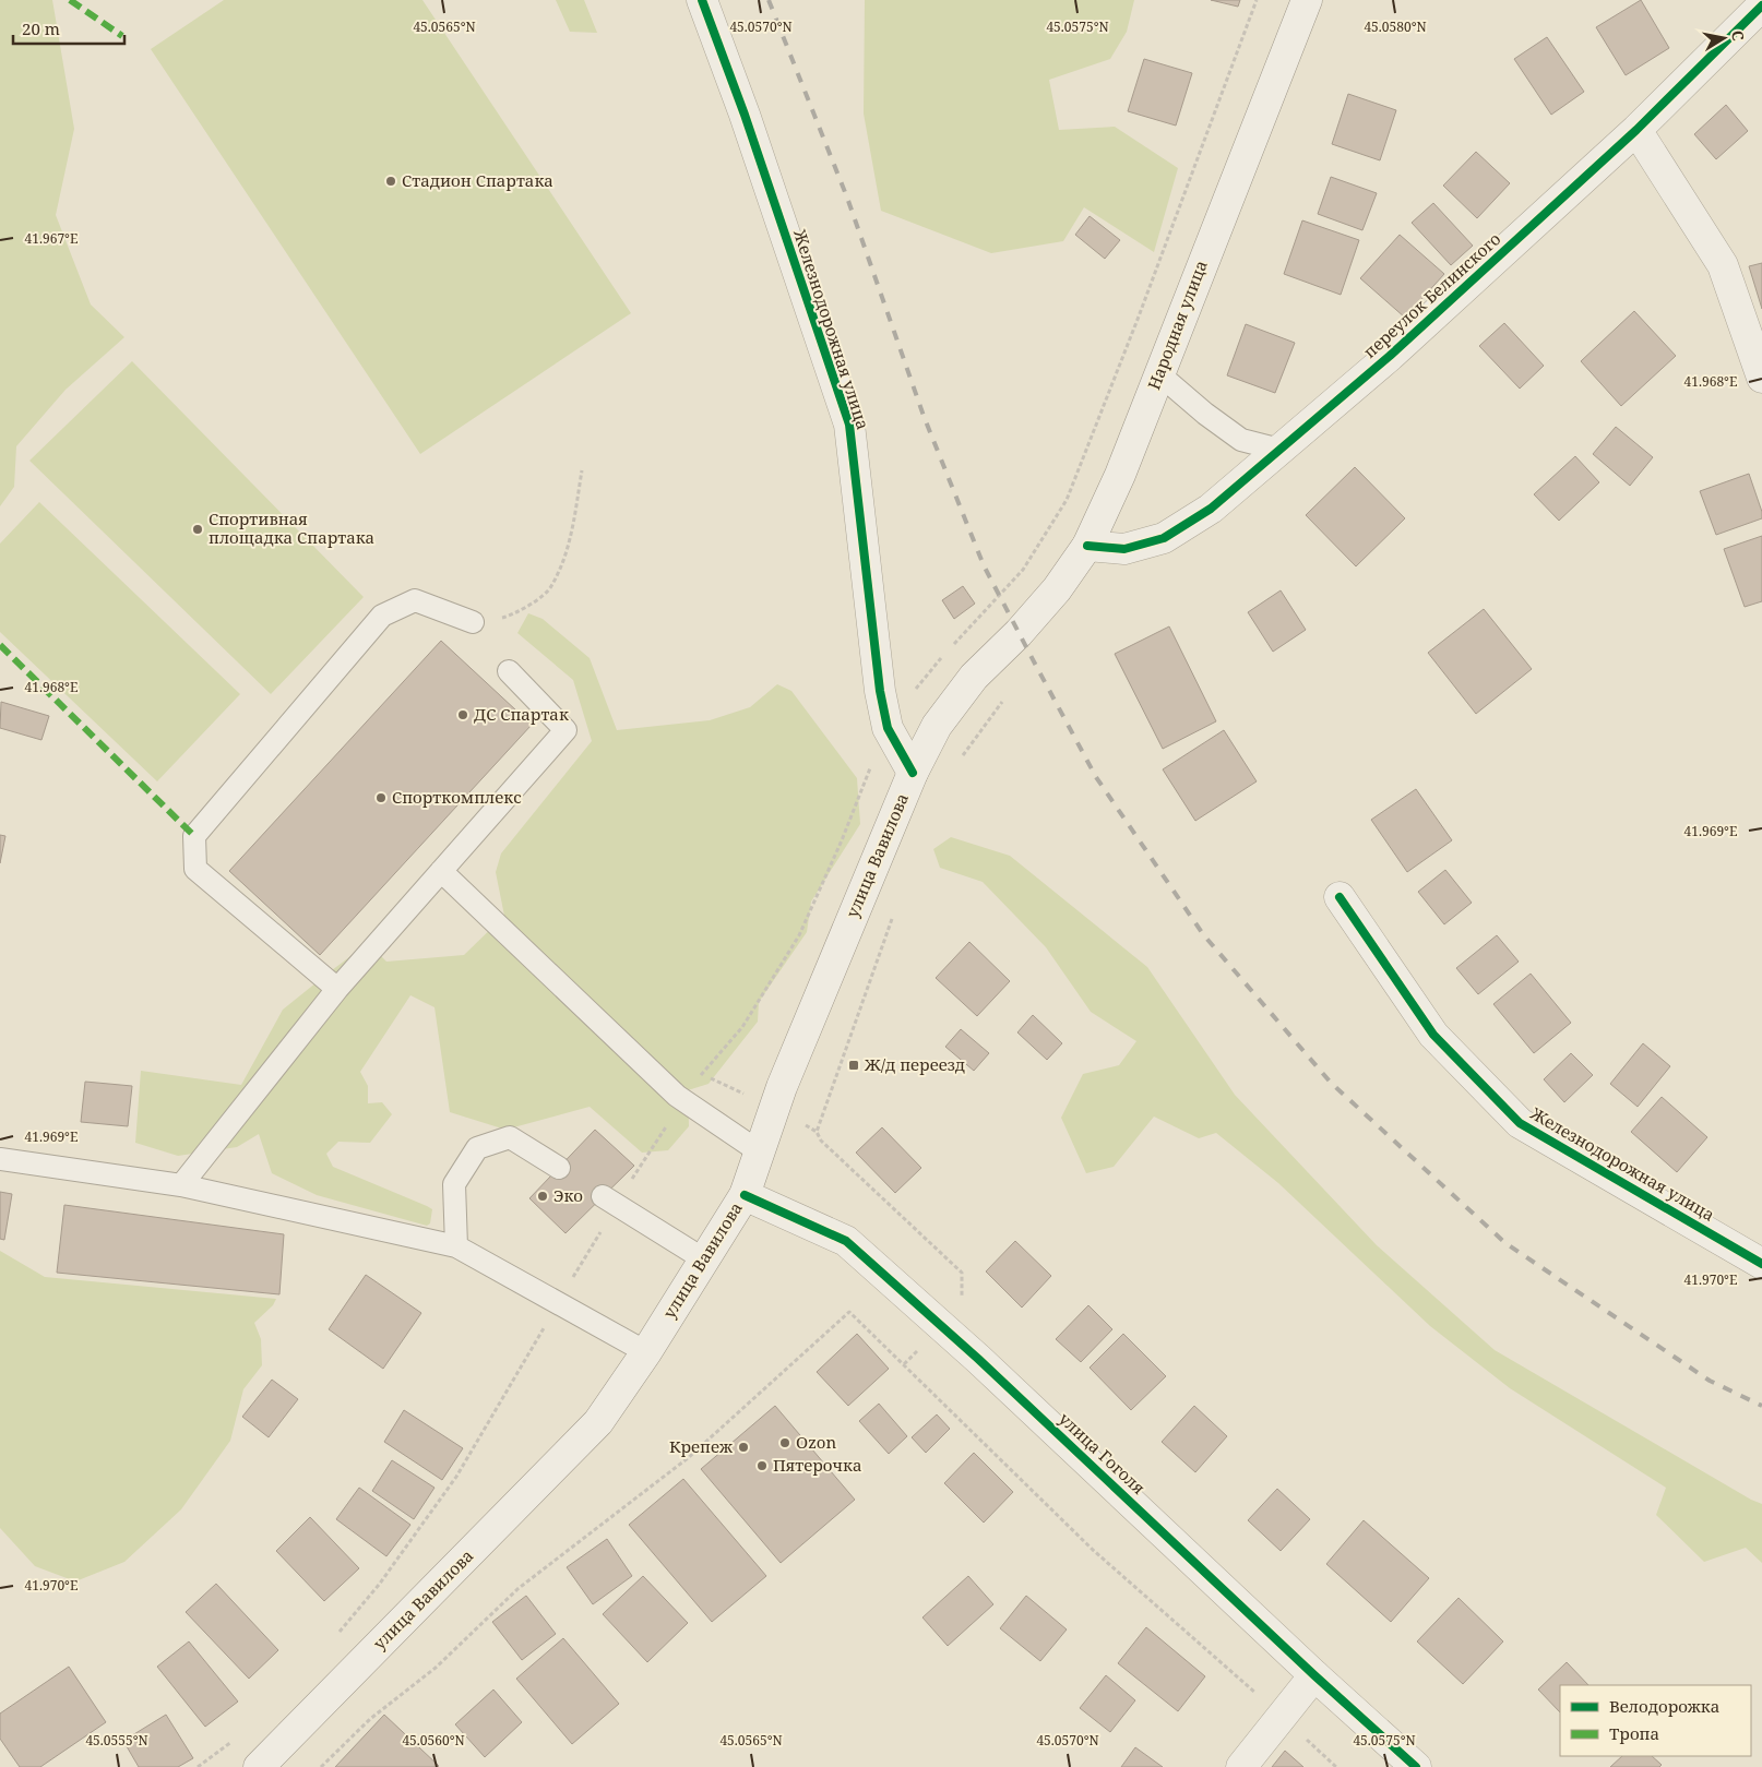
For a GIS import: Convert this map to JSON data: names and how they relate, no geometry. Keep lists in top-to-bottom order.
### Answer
{
  "streets": {
    "street": [
      "переулок Белинского",
      "Народная улица",
      "Железнодорожная улица",
      "улица Вавилова",
      "улица Гоголя"
    ]
  },
  "crossings": [
    ["переулок Белинского", "Народная улица"],
    ["Народная улица", "улица Вавилова"],
    ["Железнодорожная улица", "улица Вавилова"],
    ["улица Вавилова", "улица Гоголя"]
  ],
  "places": {
    "other": [
      "Стадион Спартака",
      "Спортивная площадка Спартака",
      "ДС Спартак",
      "Спорткомплекс",
      "Эко",
      "Ozon",
      "Крепеж",
      "Пятерочка"
    ],
    "transit": ["Ж/д переезд"]
  },
  "legend": ["Велодорожка", "Тропа"],
  "scale_bar": "20 m",
  "north": "right",
  "coordinates": [
    "45.0565°N",
    "45.0570°N",
    "45.0575°N",
    "45.0580°N",
    "41.967°E",
    "41.968°E",
    "41.969°E",
    "41.970°E",
    "45.0555°N",
    "45.0560°N"
  ]
}
